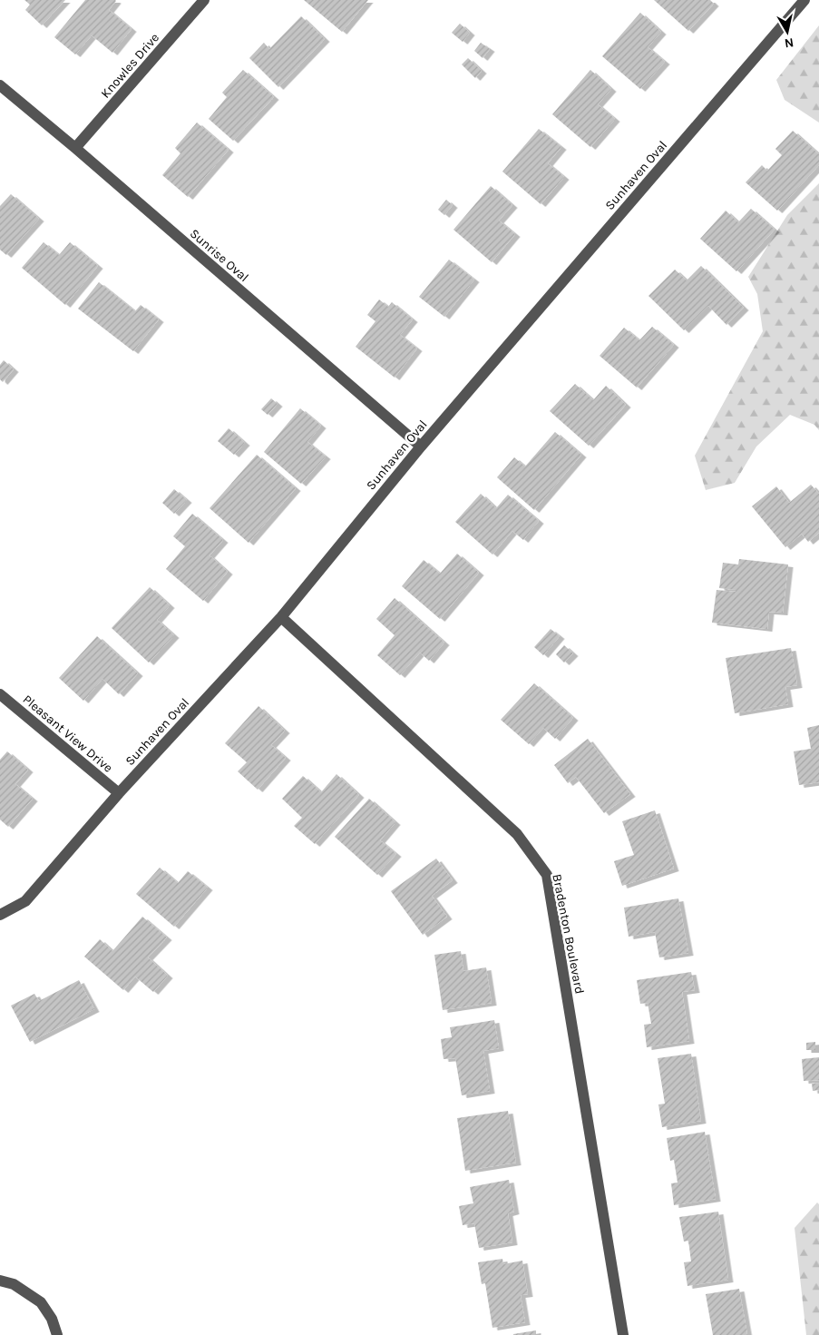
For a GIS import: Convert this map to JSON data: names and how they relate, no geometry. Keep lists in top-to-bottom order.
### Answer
{
  "streets": {
    "street": [
      "Knowles Drive",
      "Sunhaven Oval",
      "Sunrise Oval",
      "Pleasant View Drive",
      "Bradenton Boulevard"
    ]
  },
  "crossings": [
    ["Knowles Drive", "Sunrise Oval"],
    ["Sunhaven Oval", "Sunrise Oval"],
    ["Sunhaven Oval", "Pleasant View Drive"],
    ["Sunhaven Oval", "Bradenton Boulevard"]
  ],
  "north": "bottom"
}
